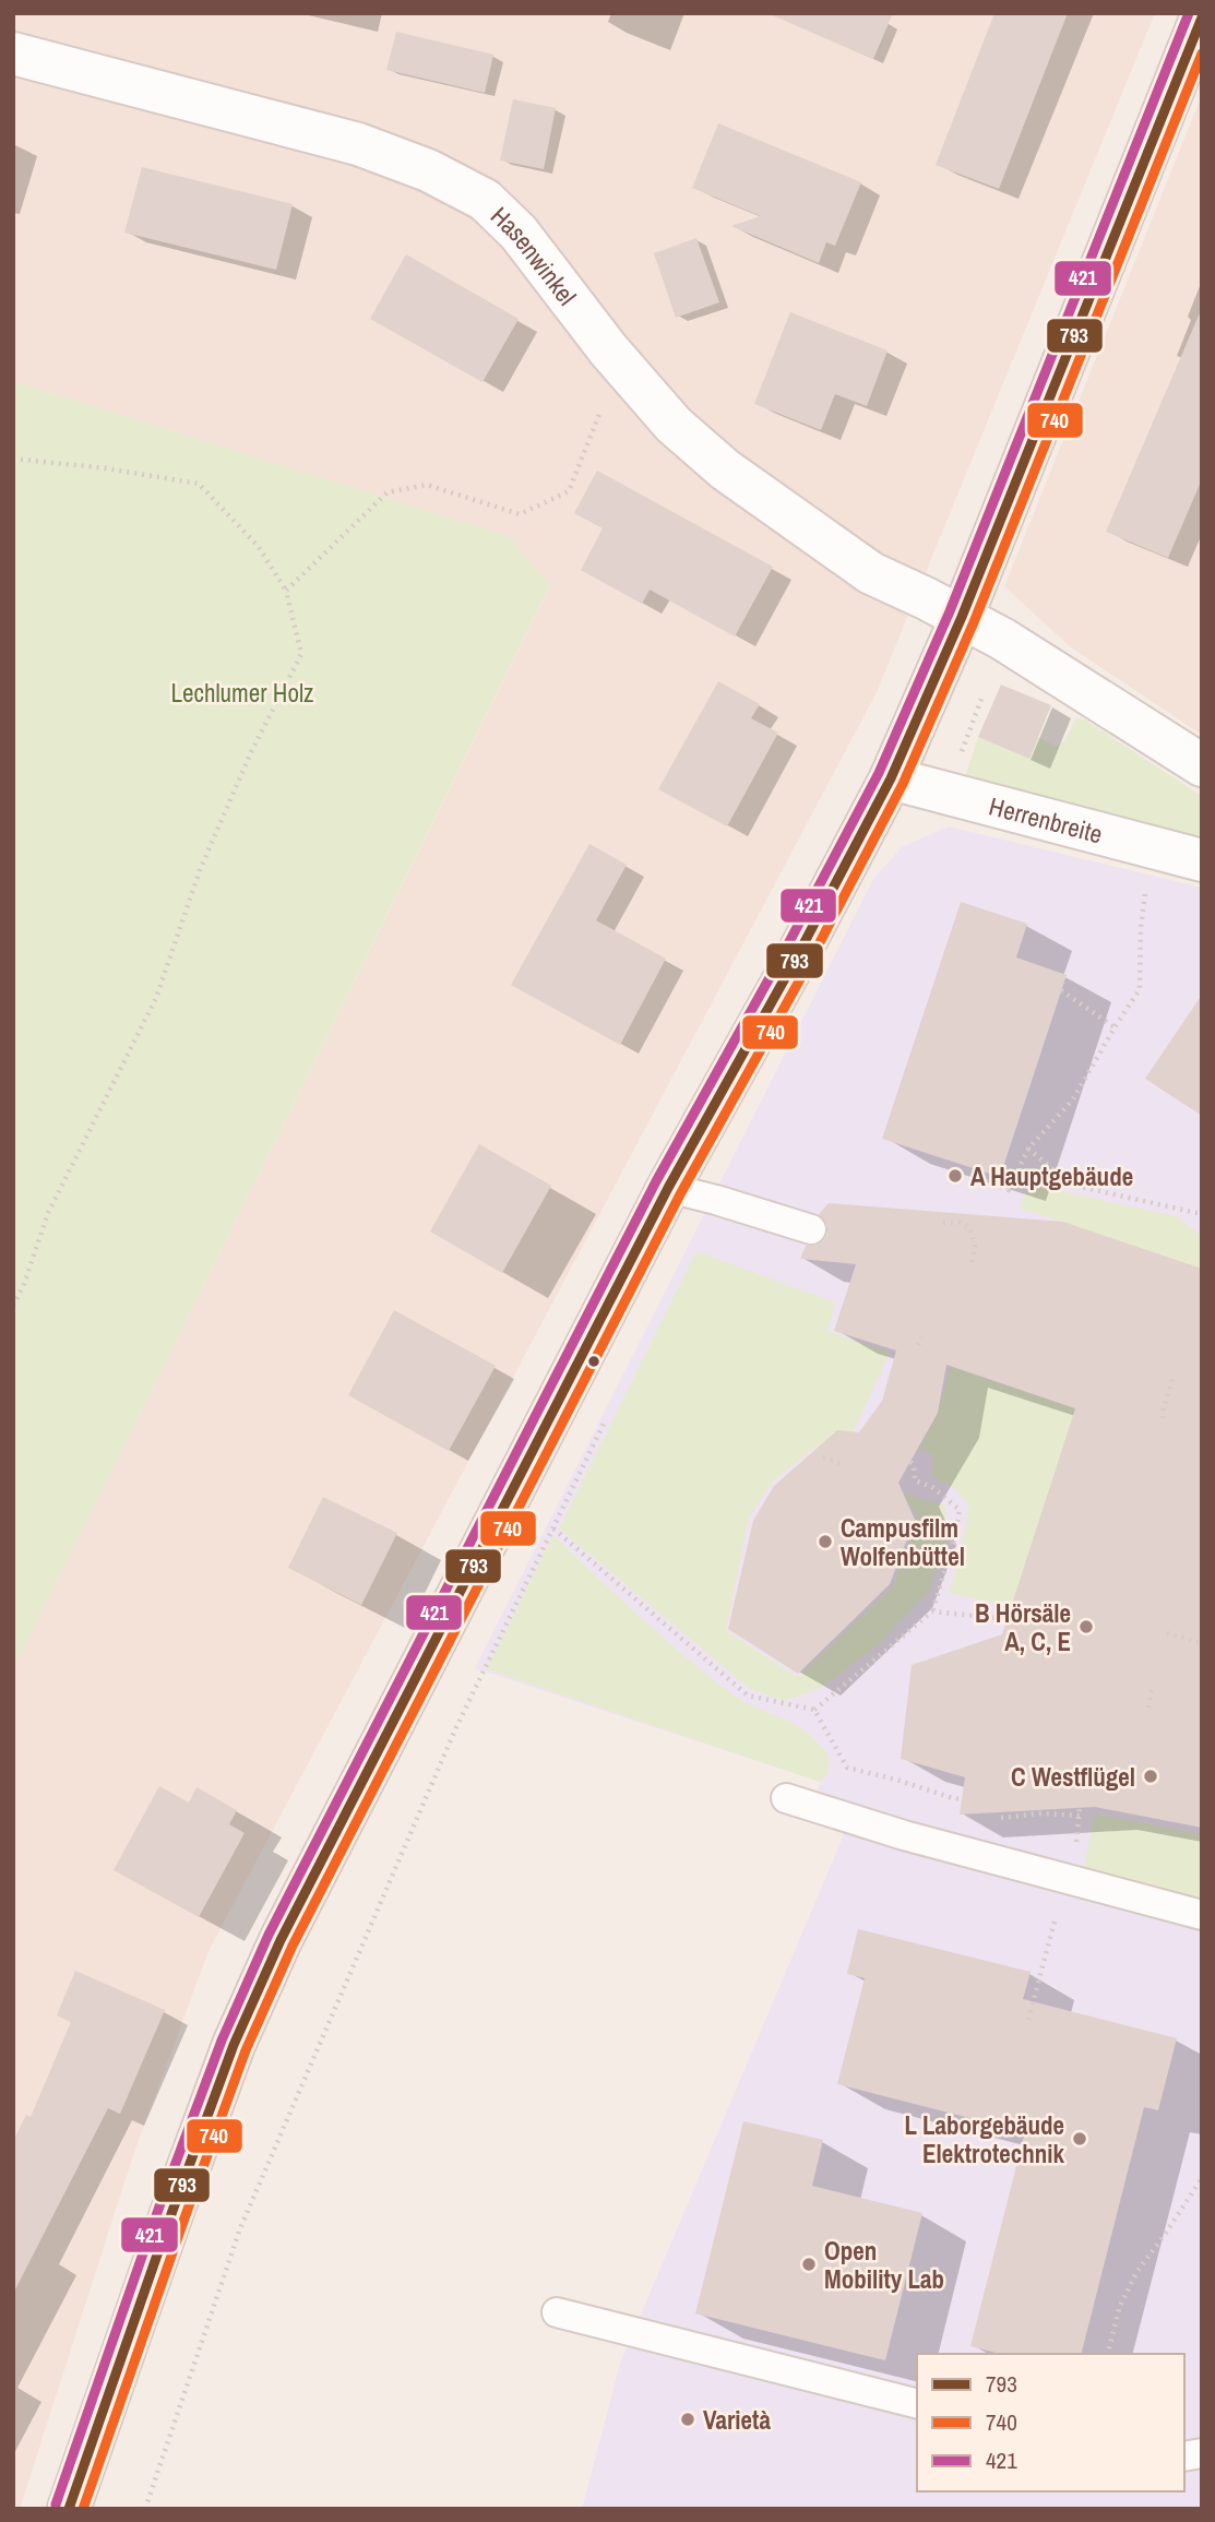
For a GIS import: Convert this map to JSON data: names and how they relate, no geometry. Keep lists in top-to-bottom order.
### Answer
{
  "streets": {
    "main road": ["Hasenwinkel", "Herrenbreite"]
  },
  "parks": ["Lechlumer Holz"],
  "places": [
    "A Hauptgebäude",
    "Campusfilm Wolfenbüttel",
    "B Hörsäle A, C, E",
    "C Westflügel",
    "L Laborgebäude Elektrotechnik",
    "Open Mobility Lab",
    "Varietà"
  ],
  "lines": ["transit line 421", "transit line 793", "transit line 740"],
  "legend": ["793", "740", "421"]
}
